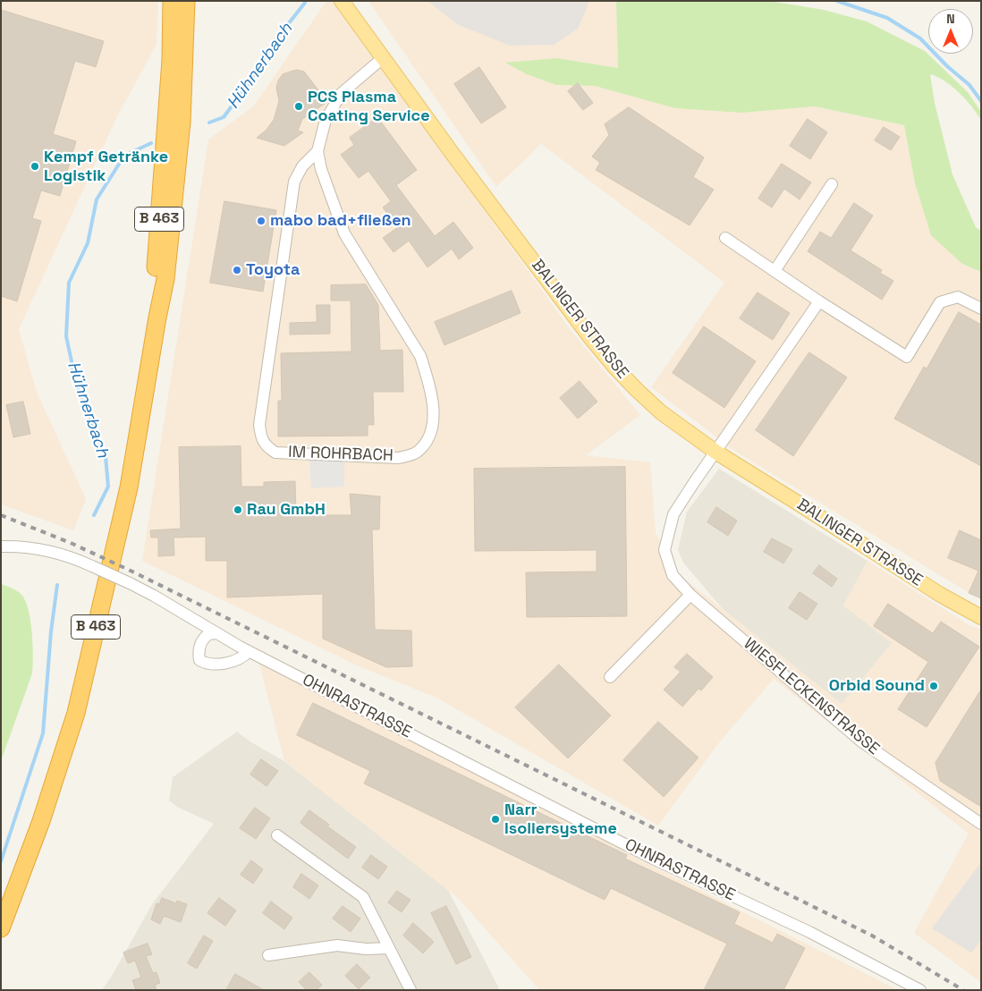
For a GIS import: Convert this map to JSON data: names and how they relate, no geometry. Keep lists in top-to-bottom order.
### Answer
{
  "streets": {
    "highway": ["B 463"],
    "main road": ["BALINGER STRASSE"],
    "street": ["IM ROHRBACH", "WIESFLECKENSTRASSE", "OHNRASTRASSE"]
  },
  "crossings": [
    ["BALINGER STRASSE", "IM ROHRBACH"],
    ["BALINGER STRASSE", "WIESFLECKENSTRASSE"]
  ],
  "water": ["Hühnerbach"],
  "places": [
    "PCS Plasma Coating Service",
    "Kempf Getränke Logistik",
    "mabo bad+fließen",
    "Toyota",
    "Rau GmbH",
    "Orbid Sound",
    "Narr Isoliersysteme"
  ],
  "north": "top"
}
